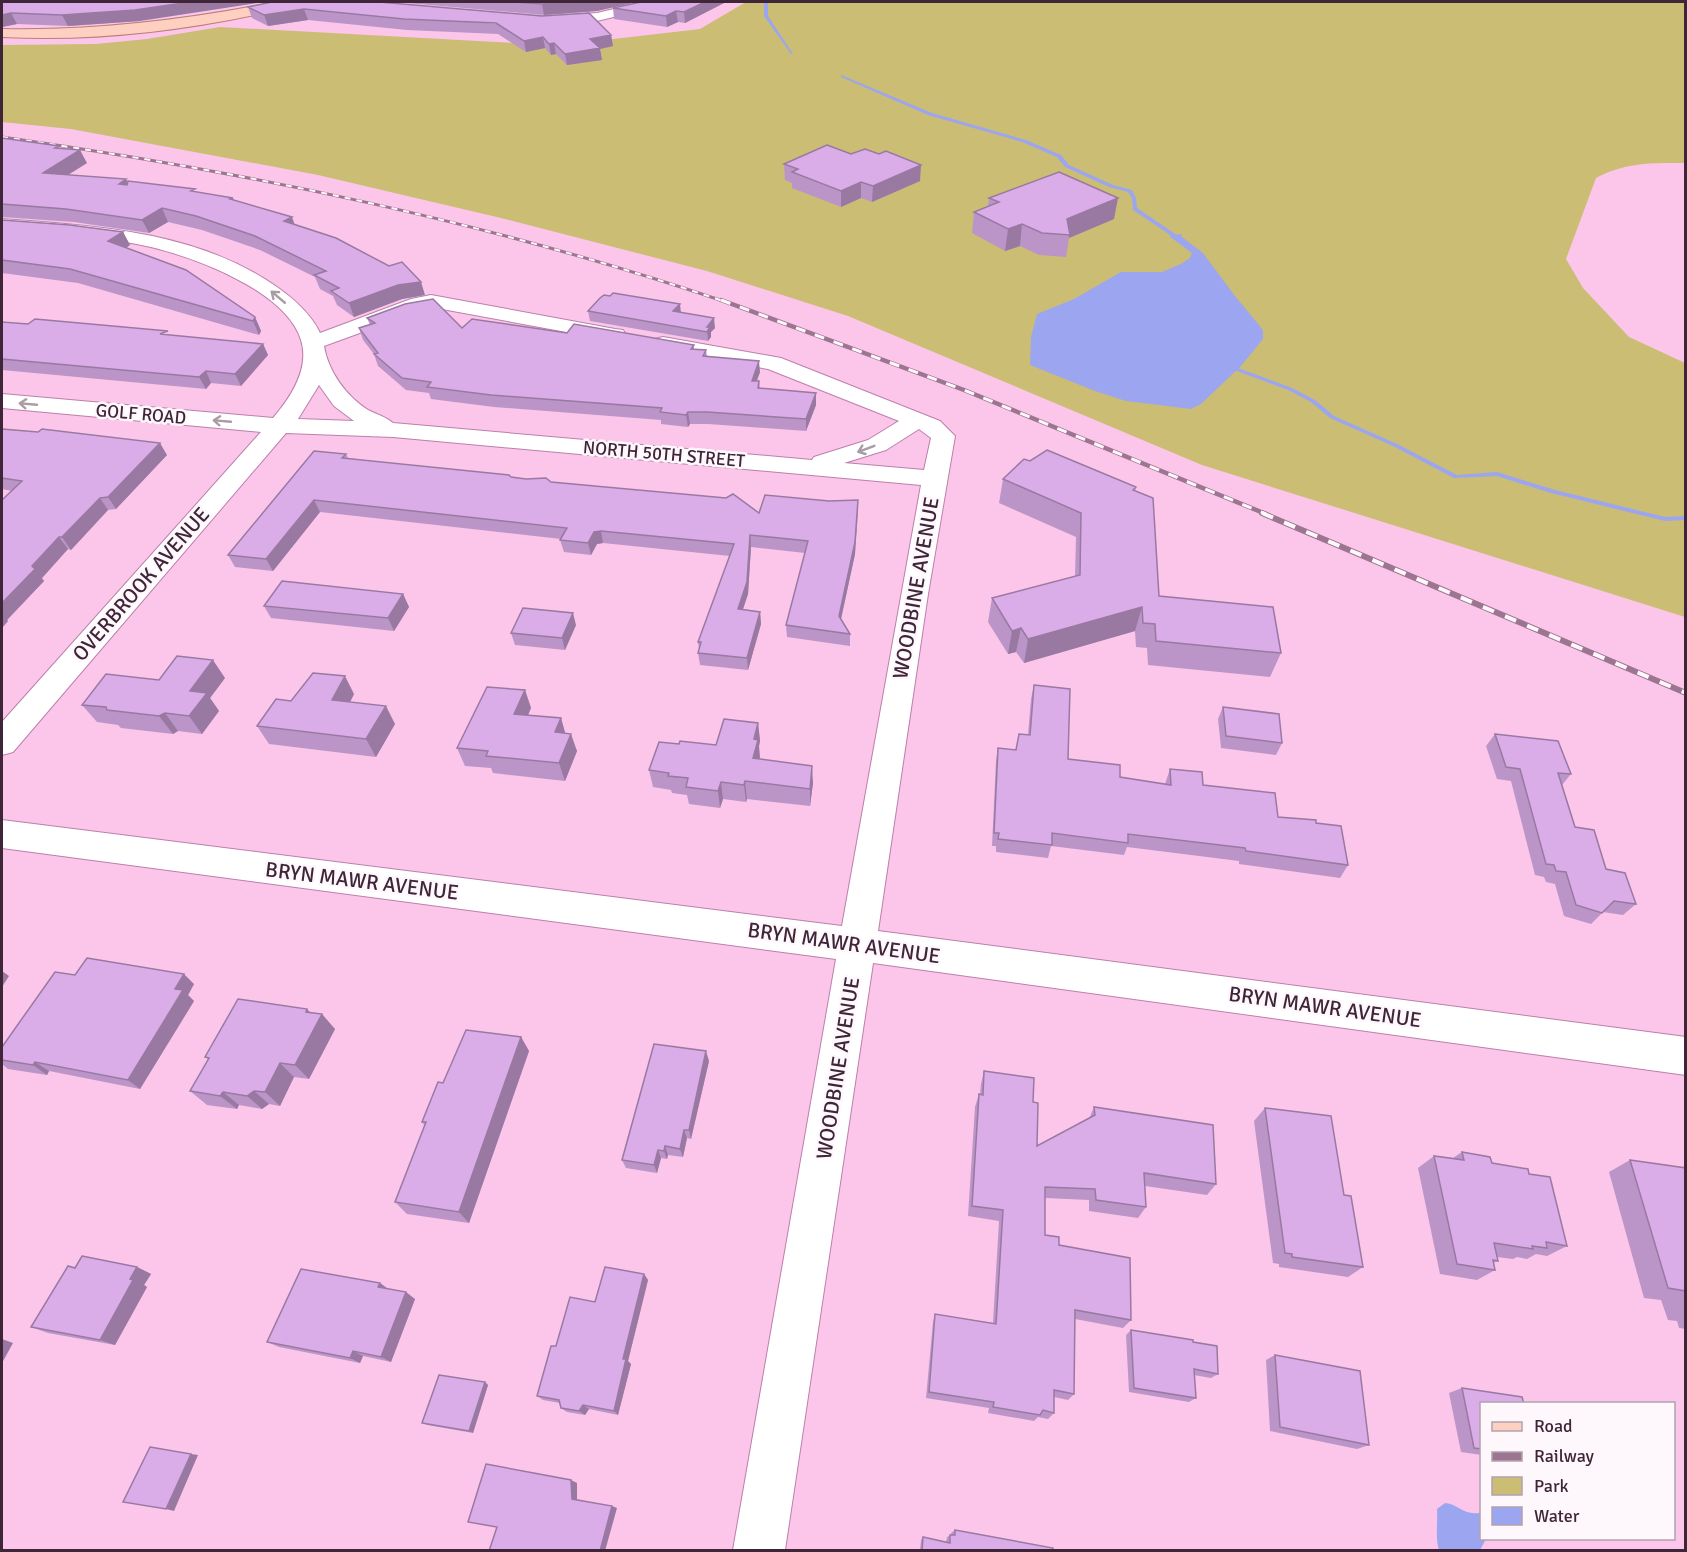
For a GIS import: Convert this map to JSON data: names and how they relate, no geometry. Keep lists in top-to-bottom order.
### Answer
{
  "streets": {
    "street": [
      "GOLF ROAD",
      "NORTH 50TH STREET",
      "OVERBROOK AVENUE",
      "WOODBINE AVENUE",
      "BRYN MAWR AVENUE"
    ]
  },
  "crossings": [
    ["GOLF ROAD", "NORTH 50TH STREET"],
    ["GOLF ROAD", "OVERBROOK AVENUE"],
    ["NORTH 50TH STREET", "OVERBROOK AVENUE"],
    ["NORTH 50TH STREET", "WOODBINE AVENUE"],
    ["WOODBINE AVENUE", "BRYN MAWR AVENUE"]
  ],
  "one_way": ["GOLF ROAD"],
  "legend": [
    "Road",
    "Railway",
    "Park",
    "Water"
  ]
}
